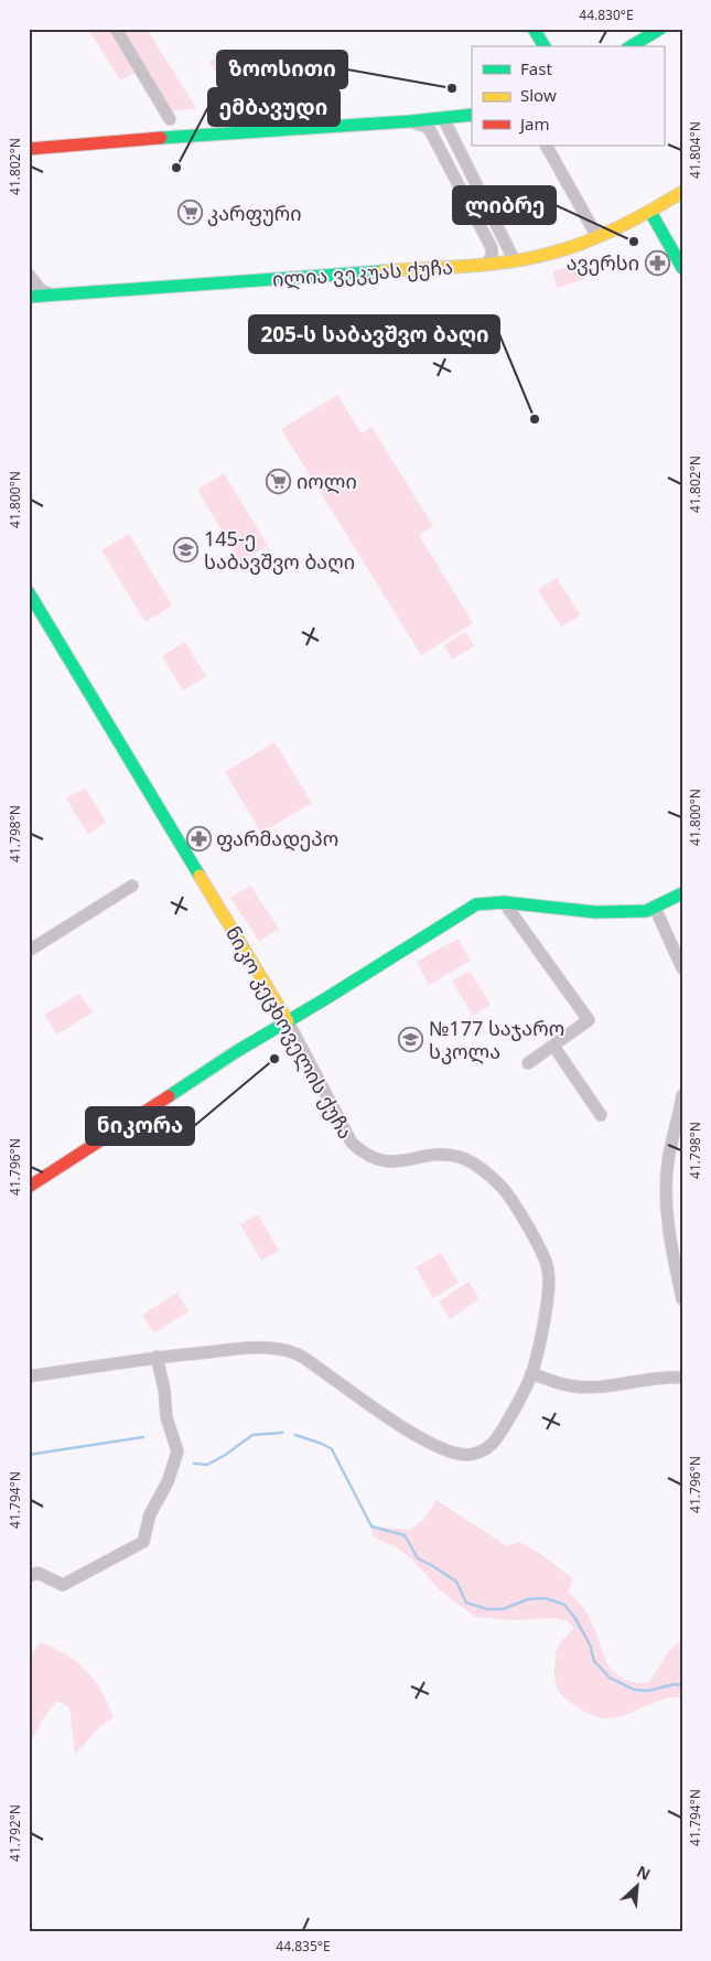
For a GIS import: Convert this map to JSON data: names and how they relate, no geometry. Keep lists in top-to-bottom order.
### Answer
{
  "streets": {
    "street": ["ილია ვეკუას ქუჩა", "ნიკო კეცხოველის ქუჩა"]
  },
  "places": {
    "other": [
      "ზოოსითი",
      "ემბავუდი",
      "ლიბრე",
      "205-ს საბავშვო ბაღი",
      "ნიკორა"
    ],
    "supermarket": ["კარფური", "იოლი"],
    "pharmacy": ["ავერსი", "ფარმადეპო"],
    "school or university": ["145-ე საბავშვო ბაღი", "№177 საჯარო სკოლა"]
  },
  "legend": ["Fast", "Slow", "Jam"],
  "north": "top right",
  "coordinates": [
    "44.830°E",
    "41.804°N",
    "41.802°N",
    "41.800°N",
    "41.798°N",
    "41.796°N",
    "41.794°N",
    "41.792°N",
    "44.835°E"
  ]
}
